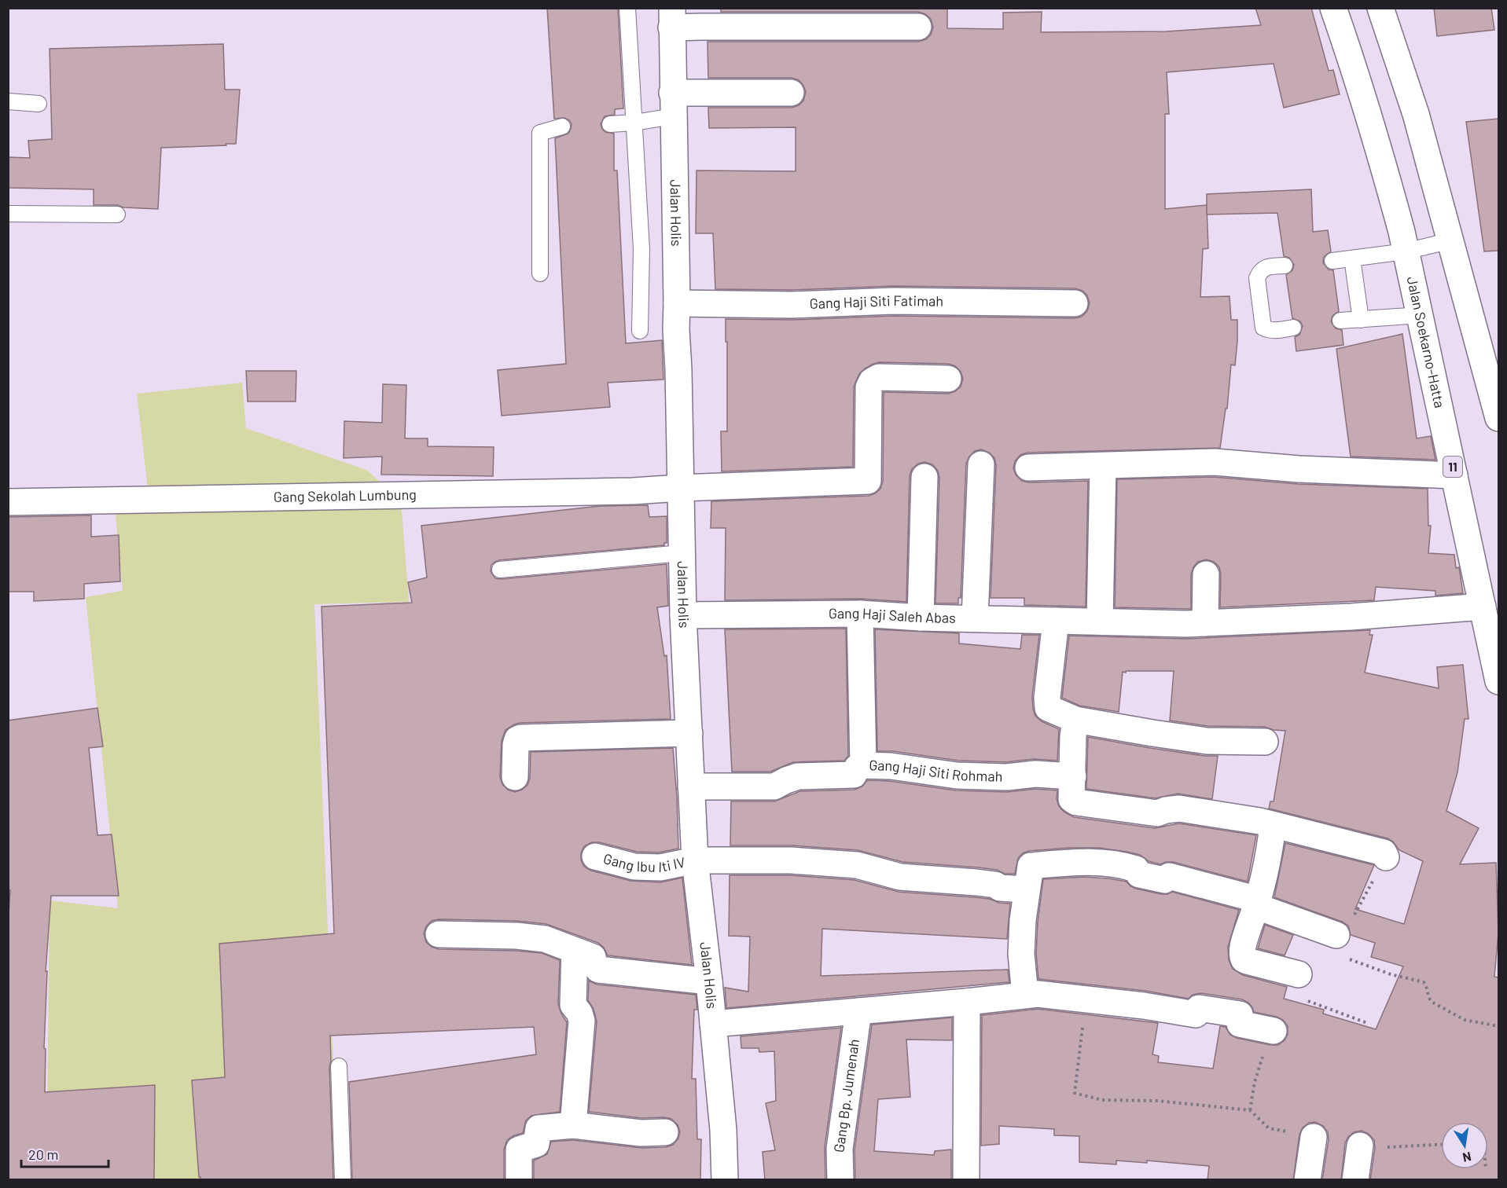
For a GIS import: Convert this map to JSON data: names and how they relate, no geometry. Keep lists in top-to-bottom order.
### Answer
{
  "streets": {
    "main road": [
      "Jalan Holis",
      "Gang Haji Siti Fatimah",
      "Jalan Soekarno-Hatta",
      "11",
      "Gang Sekolah Lumbung",
      "Gang Haji Saleh Abas",
      "Gang Haji Siti Rohmah",
      "Gang Ibu Iti IV",
      "Gang Bp. Jumenah"
    ]
  },
  "crossings": [
    ["Jalan Holis", "Gang Haji Siti Fatimah"],
    ["Jalan Holis", "Gang Sekolah Lumbung"],
    ["Jalan Holis", "Gang Haji Saleh Abas"],
    ["Jalan Holis", "Gang Haji Siti Rohmah"],
    ["Jalan Holis", "Gang Ibu Iti IV"],
    ["Jalan Soekarno-Hatta", "Gang Haji Saleh Abas"]
  ],
  "scale_bar": "20 m",
  "north": "bottom"
}
